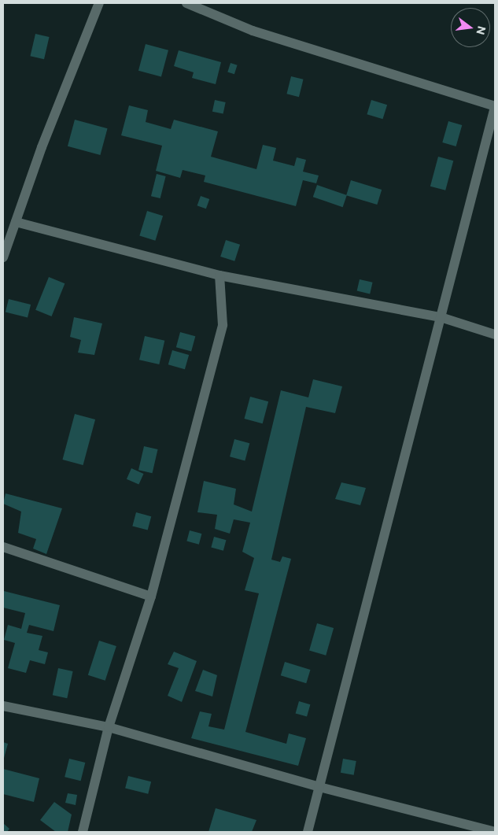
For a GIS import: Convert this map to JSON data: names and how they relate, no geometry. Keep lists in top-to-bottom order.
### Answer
{
  "north": "right"
}
